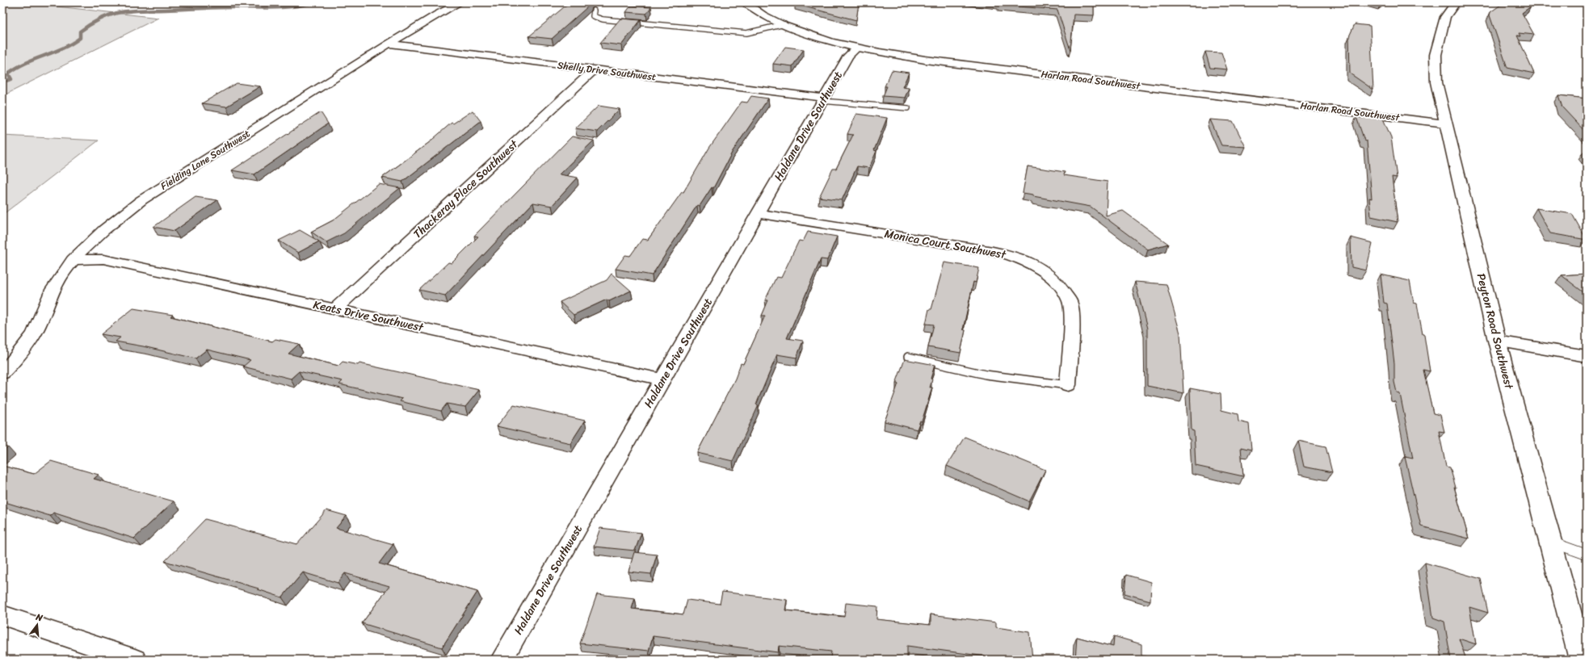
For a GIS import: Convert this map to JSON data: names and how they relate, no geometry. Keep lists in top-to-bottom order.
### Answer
{
  "streets": {
    "street": [
      "Shelly Drive Southwest",
      "Harlan Road Southwest",
      "Haldane Drive Southwest",
      "Fielding Lane Southwest",
      "Thackeray Place Southwest",
      "Monica Court Southwest",
      "Keats Drive Southwest",
      "Peyton Road Southwest"
    ]
  },
  "crossings": [
    ["Shelly Drive Southwest", "Haldane Drive Southwest"],
    ["Shelly Drive Southwest", "Fielding Lane Southwest"],
    ["Shelly Drive Southwest", "Thackeray Place Southwest"],
    ["Harlan Road Southwest", "Haldane Drive Southwest"],
    ["Harlan Road Southwest", "Peyton Road Southwest"],
    ["Haldane Drive Southwest", "Monica Court Southwest"],
    ["Haldane Drive Southwest", "Keats Drive Southwest"],
    ["Fielding Lane Southwest", "Keats Drive Southwest"],
    ["Thackeray Place Southwest", "Keats Drive Southwest"]
  ],
  "north": "top"
}
